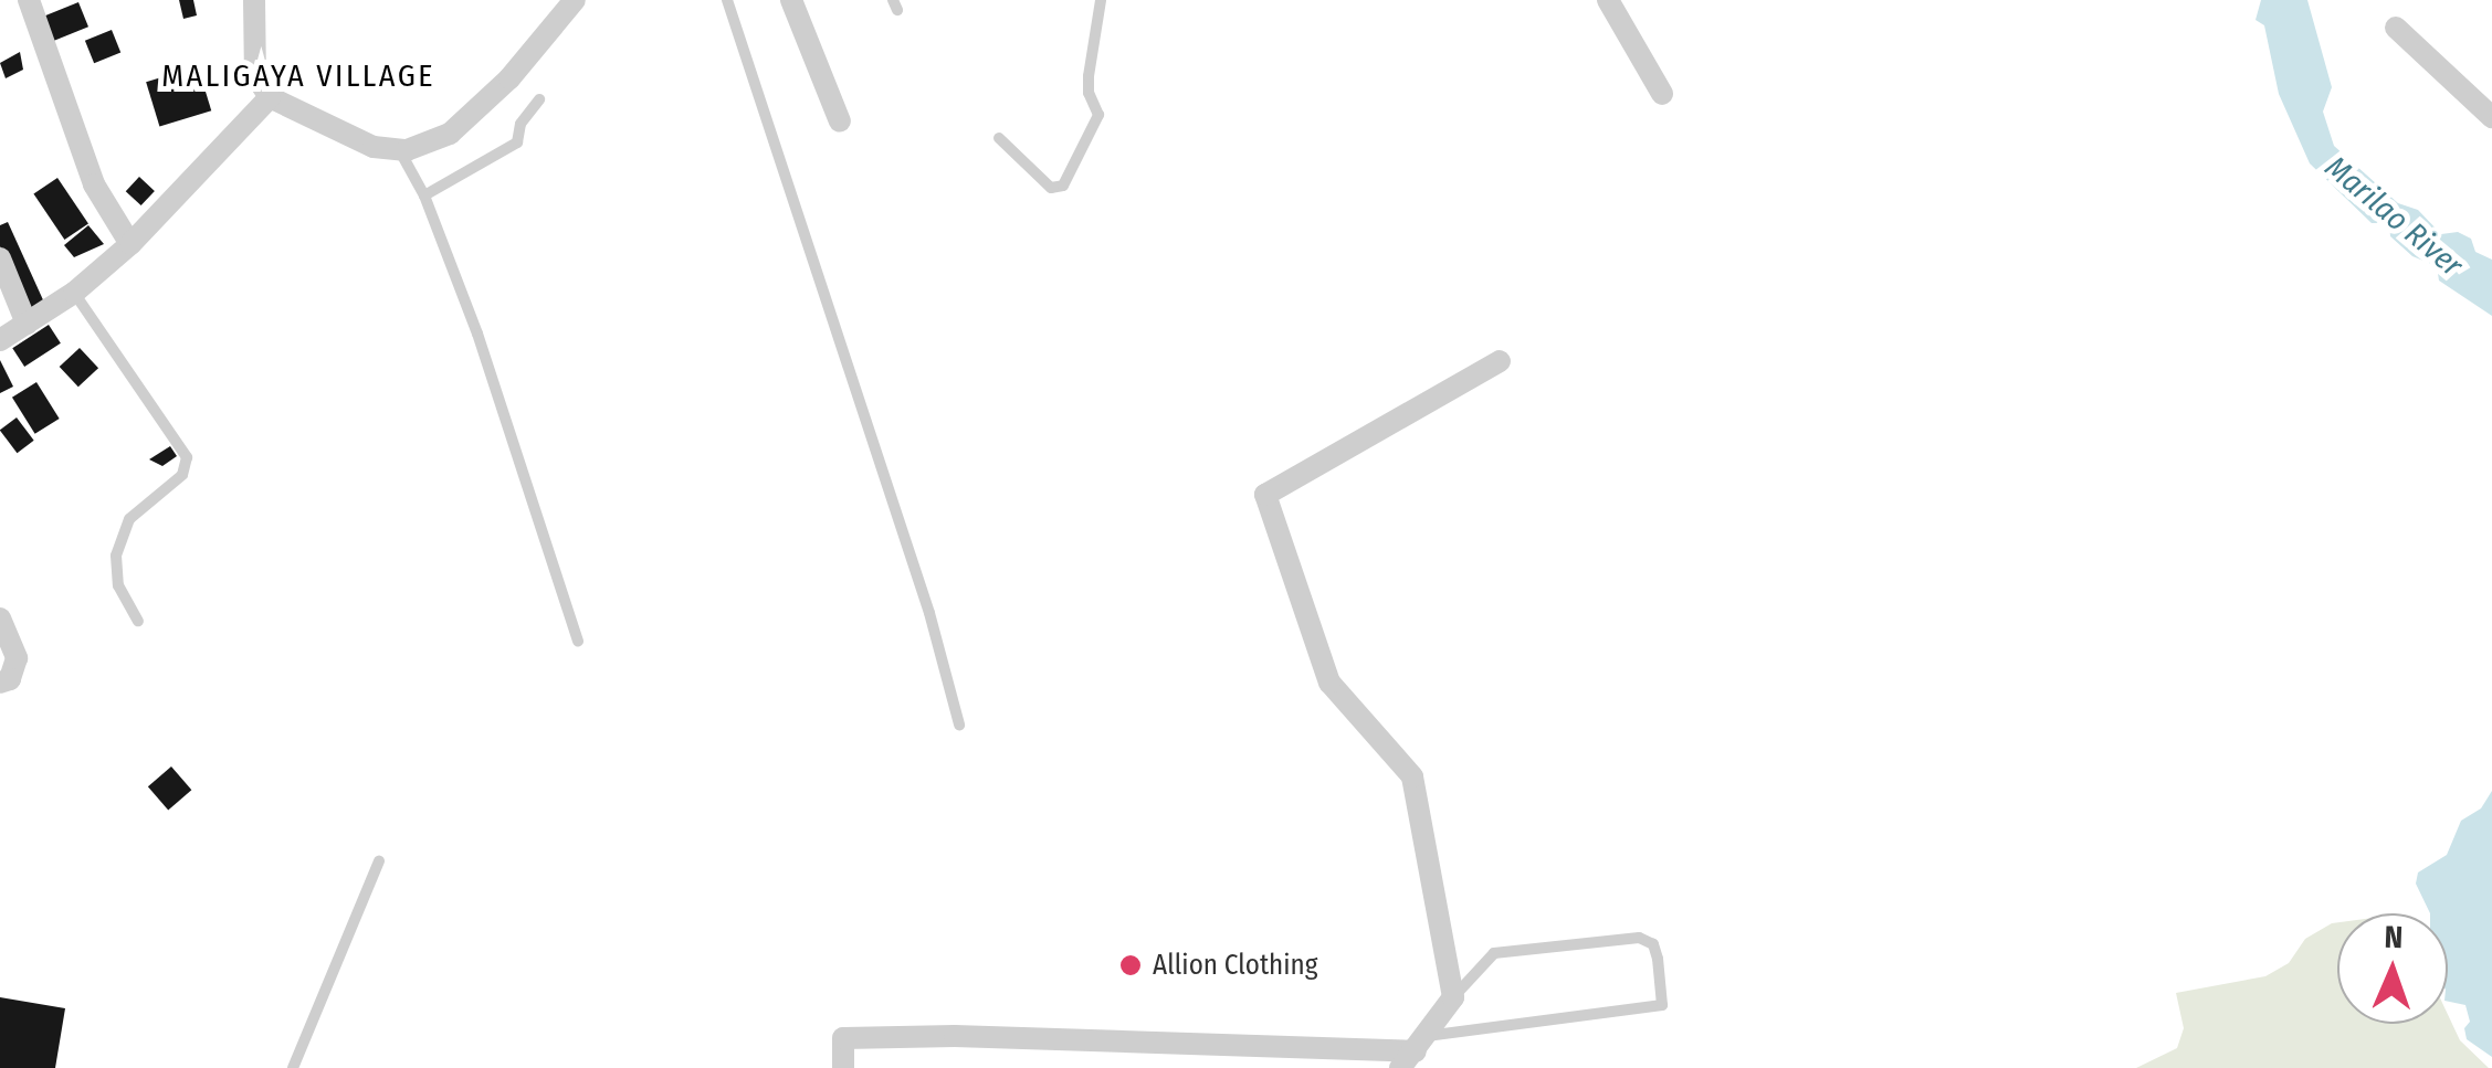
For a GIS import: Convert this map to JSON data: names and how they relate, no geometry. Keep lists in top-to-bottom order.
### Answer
{
  "districts": ["MALIGAYA VILLAGE"],
  "water": ["Marilao River"],
  "places": ["Allion Clothing"],
  "north": "top"
}
